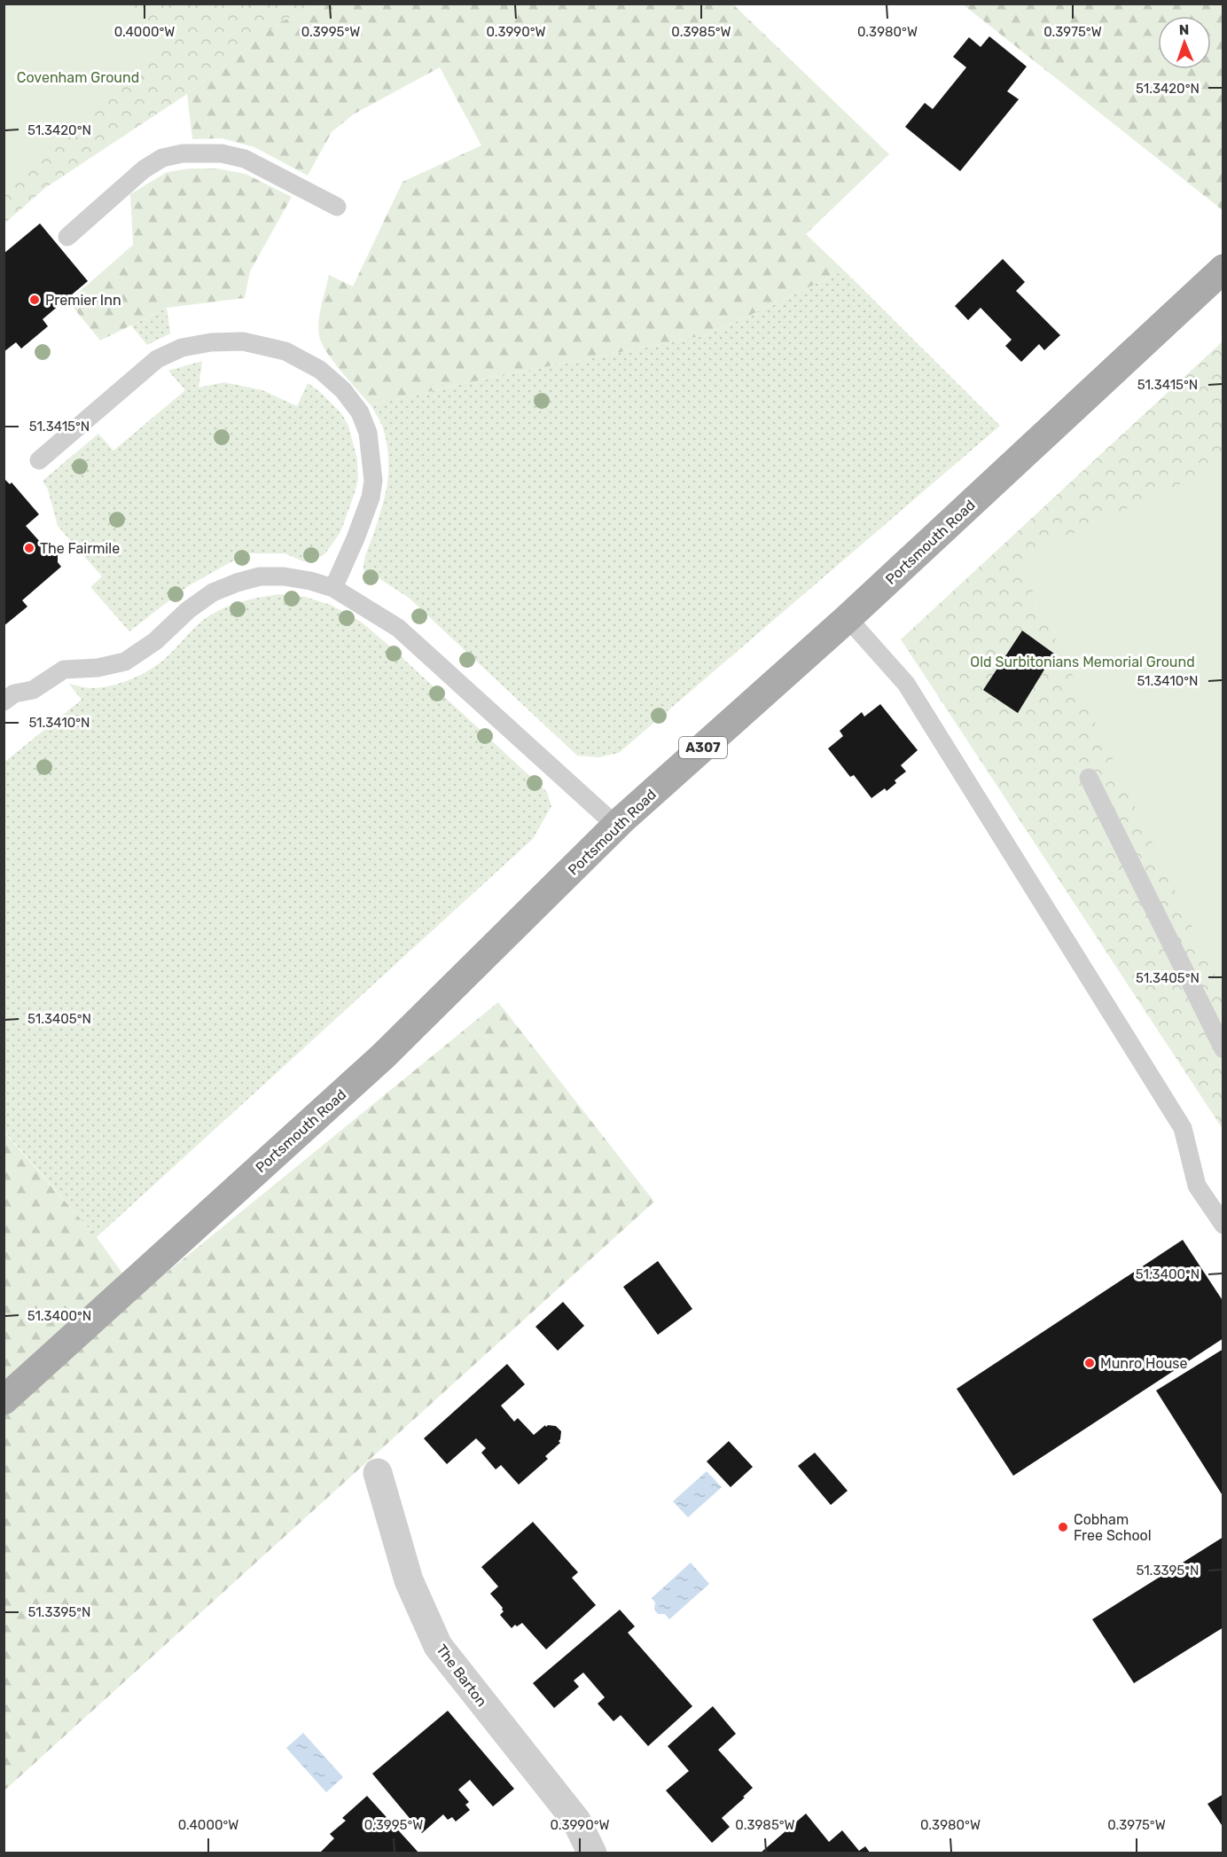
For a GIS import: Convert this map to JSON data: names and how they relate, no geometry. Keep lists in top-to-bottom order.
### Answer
{
  "streets": {
    "main road": ["Portsmouth Road", "A307"],
    "street": ["The Barton"]
  },
  "parks": ["Covenham Ground", "Old Surbitonians Memorial Ground"],
  "places": [
    "Premier Inn",
    "The Fairmile",
    "Munro House",
    "Cobham Free School"
  ],
  "north": "top",
  "coordinates": [
    "0.4000°W",
    "0.3995°W",
    "0.3990°W",
    "0.3985°W",
    "0.3980°W",
    "0.3975°W",
    "51.3420°N",
    "51.3415°N",
    "51.3410°N",
    "51.3405°N",
    "51.3400°N",
    "51.3395°N"
  ]
}
